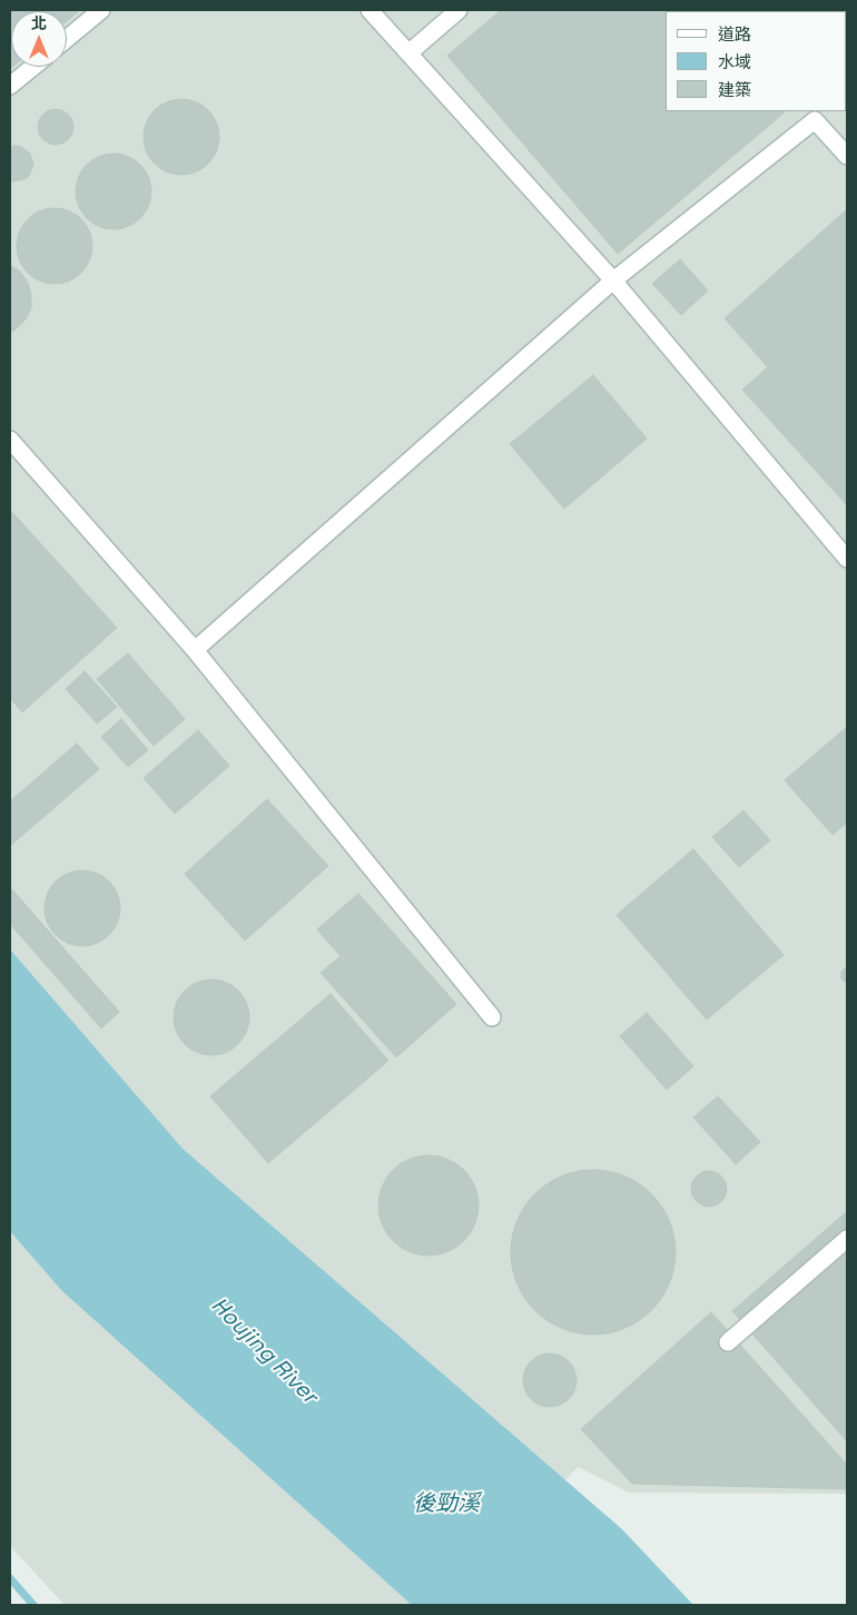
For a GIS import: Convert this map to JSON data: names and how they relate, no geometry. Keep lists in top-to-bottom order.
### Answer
{
  "water": ["Houjing River", "後勁溪"],
  "legend": ["道路", "水域", "建築"],
  "north": "top"
}
